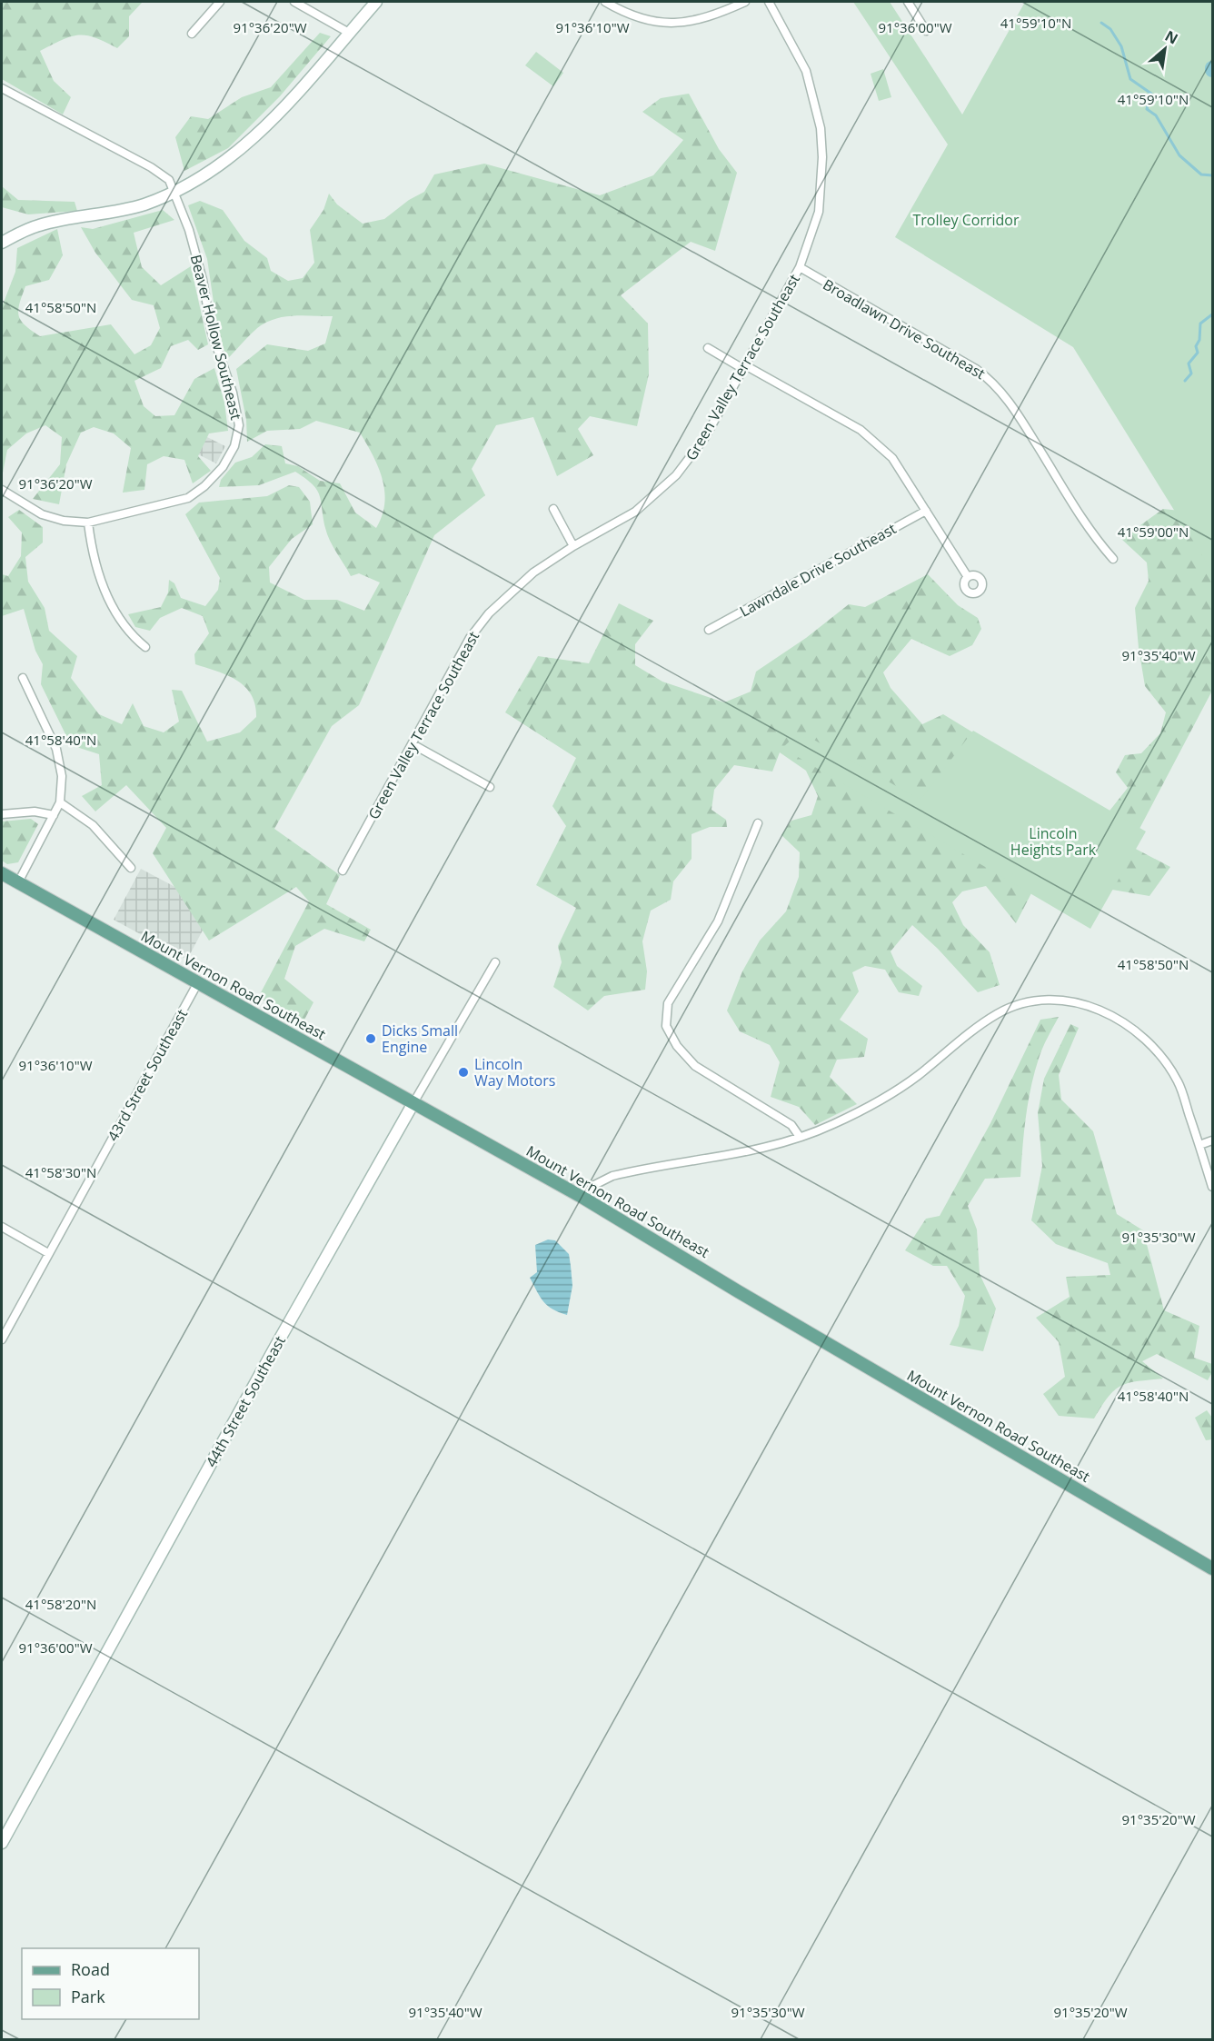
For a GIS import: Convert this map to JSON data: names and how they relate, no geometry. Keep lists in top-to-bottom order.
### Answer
{
  "streets": {
    "main road": ["Mount Vernon Road Southeast"],
    "street": [
      "Broadlawn Drive Southeast",
      "Beaver Hollow Southeast",
      "Green Valley Terrace Southeast",
      "Lawndale Drive Southeast",
      "43rd Street Southeast",
      "44th Street Southeast"
    ]
  },
  "crossings": [
    ["Broadlawn Drive Southeast", "Green Valley Terrace Southeast"],
    ["Mount Vernon Road Southeast", "43rd Street Southeast"],
    ["Mount Vernon Road Southeast", "44th Street Southeast"]
  ],
  "parks": ["Trolley Corridor", "Lincoln Heights Park"],
  "places": ["Dicks Small Engine", "Lincoln Way Motors"],
  "legend": ["Road", "Park"],
  "north": "top right",
  "coordinates": [
    "41°59'10\"N",
    "91°36'20\"W",
    "91°36'10\"W",
    "91°36'00\"W",
    "41°58'50\"N",
    "41°59'00\"N",
    "91°35'40\"W",
    "41°58'40\"N",
    "41°58'30\"N",
    "91°35'30\"W",
    "41°58'20\"N",
    "91°35'20\"W"
  ]
}
